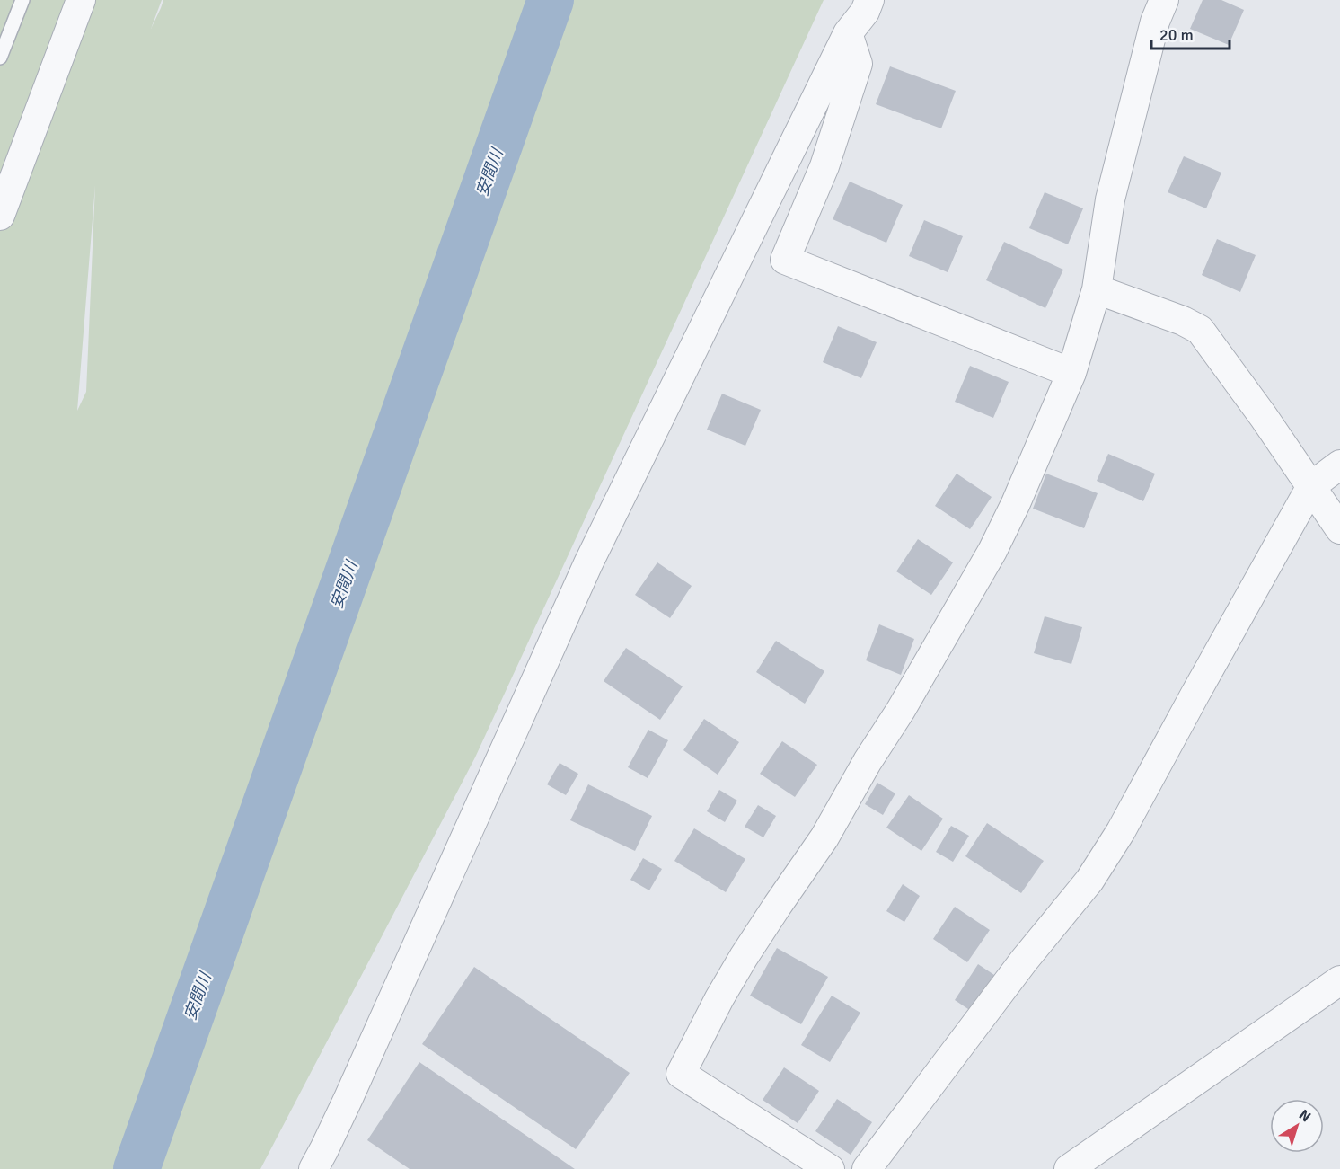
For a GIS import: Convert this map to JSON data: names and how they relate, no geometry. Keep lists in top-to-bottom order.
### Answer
{
  "water": ["安間川"],
  "scale_bar": "20 m",
  "north": "top right"
}
